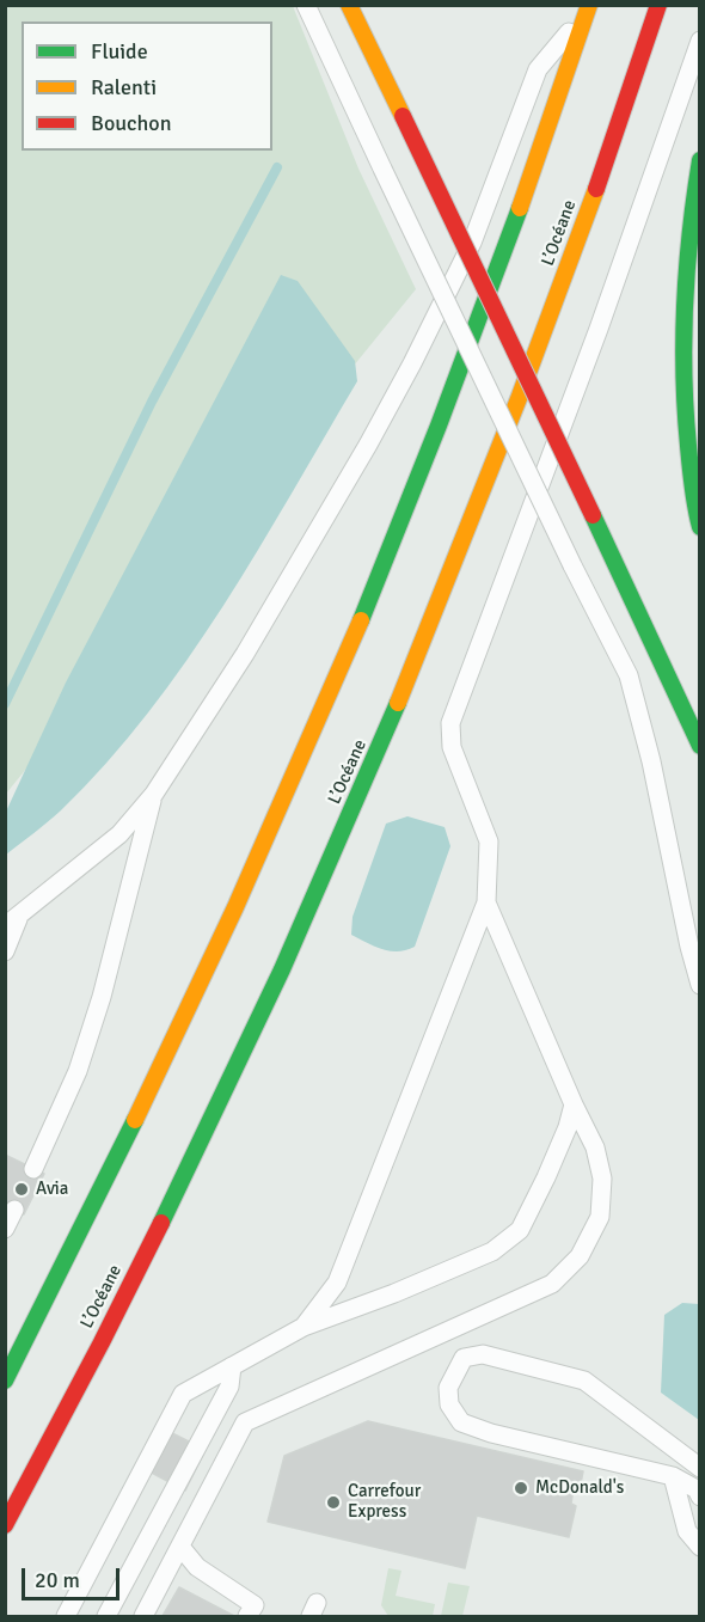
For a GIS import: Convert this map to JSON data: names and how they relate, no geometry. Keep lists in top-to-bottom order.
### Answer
{
  "streets": {
    "main road": ["L’Océane"]
  },
  "places": ["Avia", "McDonald's", "Carrefour Express"],
  "legend": ["Fluide", "Ralenti", "Bouchon"],
  "scale_bar": "20 m"
}
